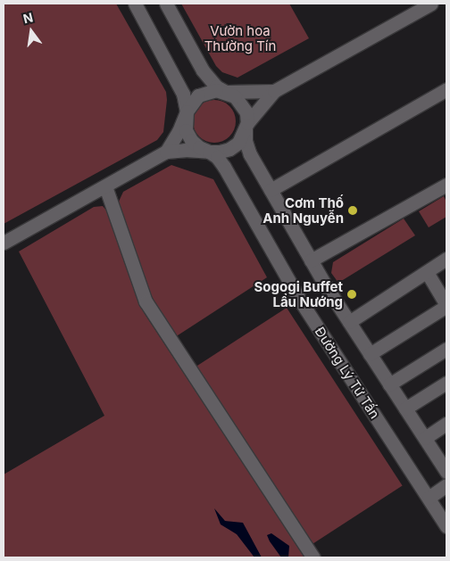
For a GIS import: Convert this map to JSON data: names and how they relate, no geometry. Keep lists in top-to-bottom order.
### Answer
{
  "streets": {
    "street": ["Đường Lý Tử Tấn"]
  },
  "parks": ["Vườn hoa Thường Tín"],
  "places": ["Cơm Thố Anh Nguyễn", "Sogogi Buffet Lẩu Nướng"],
  "north": "top"
}
